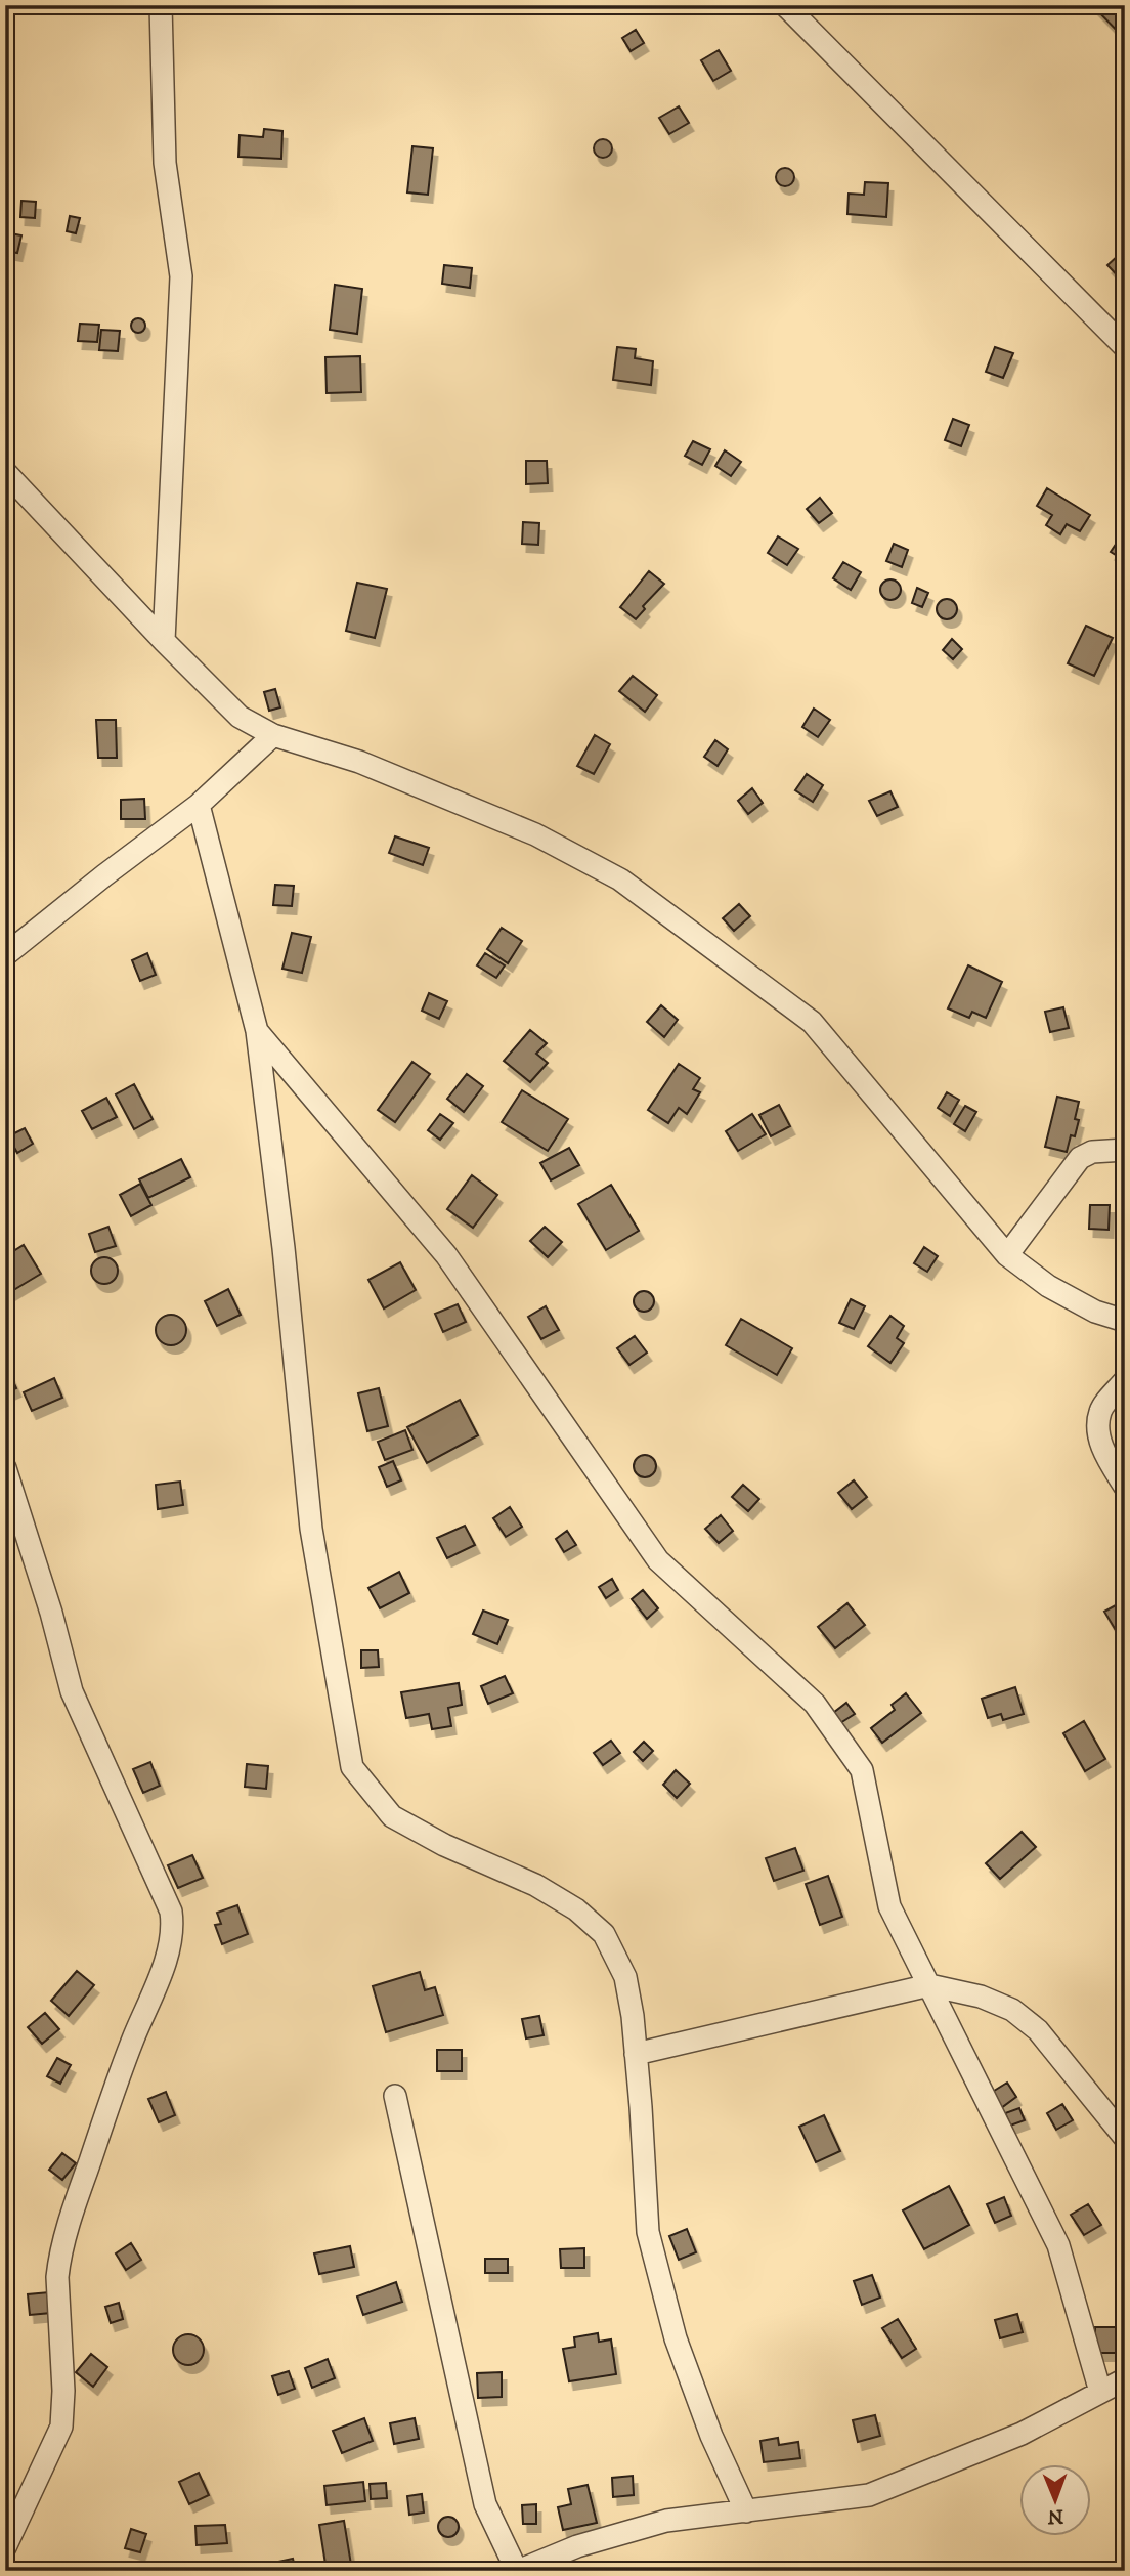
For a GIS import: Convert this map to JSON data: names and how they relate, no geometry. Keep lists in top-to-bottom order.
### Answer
{
  "north": "bottom"
}
